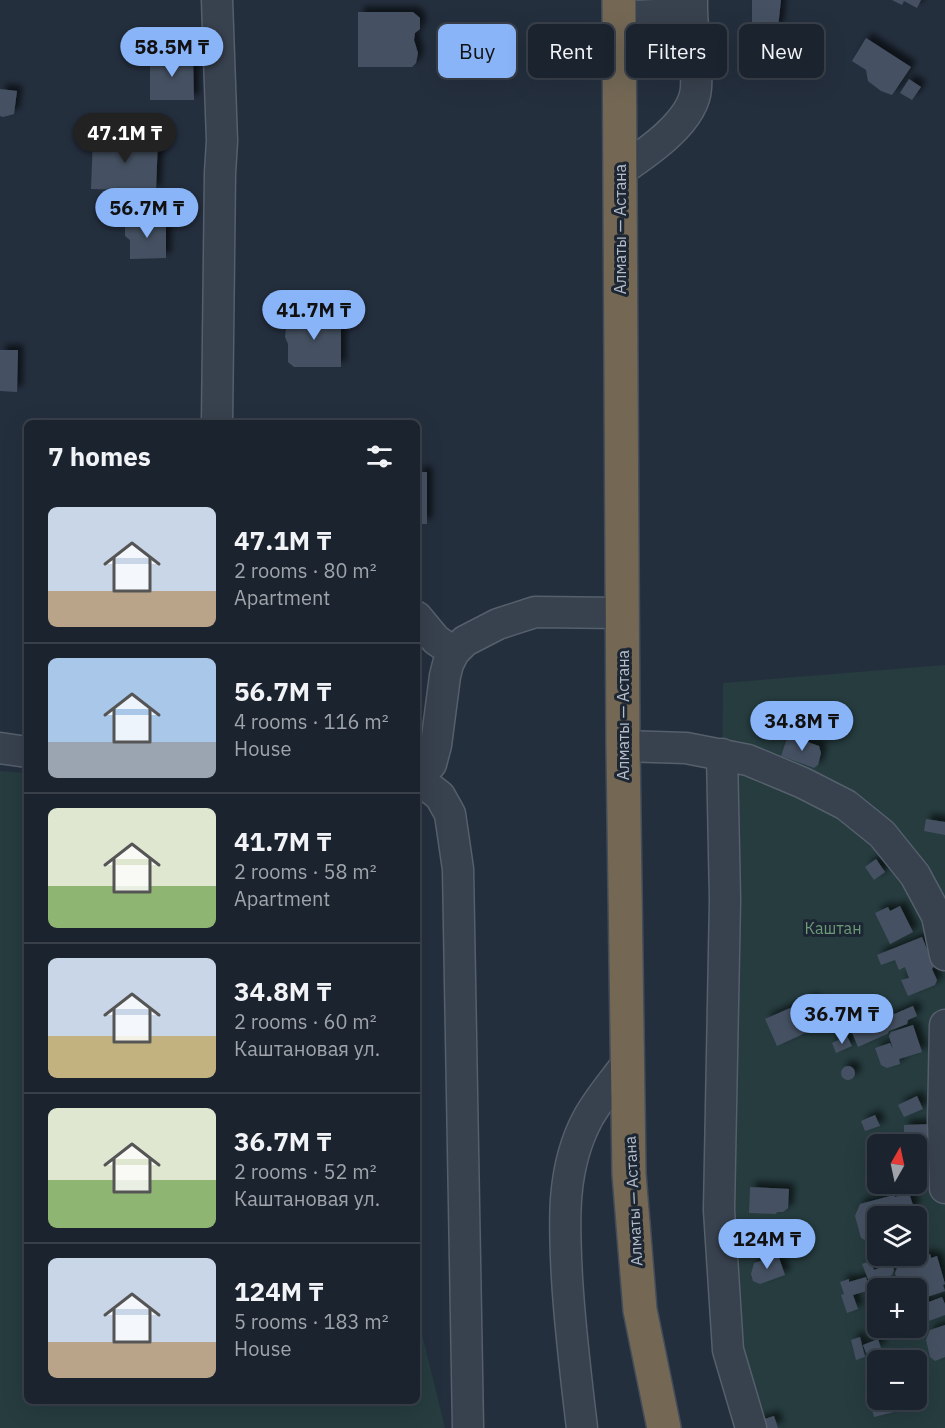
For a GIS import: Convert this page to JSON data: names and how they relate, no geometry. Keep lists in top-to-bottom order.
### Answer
{
  "streets": {
    "highway": ["Алматы — Астана"]
  },
  "parks": ["Каштан"],
  "north": "top",
  "page": {
    "chip": [
      "Buy",
      "Rent",
      "Filters",
      "New"
    ],
    "price": [
      "58.5M ₸",
      "47.1M ₸",
      "56.7M ₸",
      "41.7M ₸",
      "34.8M ₸",
      "36.7M ₸",
      "124M ₸"
    ],
    "heading": "7 homes",
    "list": [
      {
        "name": "47.1M ₸",
        "note": "2 rooms · 80 m² · Apartment"
      },
      {
        "name": "56.7M ₸",
        "note": "4 rooms · 116 m² · House"
      },
      {
        "name": "41.7M ₸",
        "note": "2 rooms · 58 m² · Apartment"
      },
      {
        "name": "34.8M ₸",
        "note": "2 rooms · 60 m² · Каштановая ул."
      },
      {
        "name": "36.7M ₸",
        "note": "2 rooms · 52 m² · Каштановая ул."
      },
      {
        "name": "124M ₸",
        "note": "5 rooms · 183 m² · House"
      }
    ],
    "map_buttons": ["+", "−"]
  }
}
